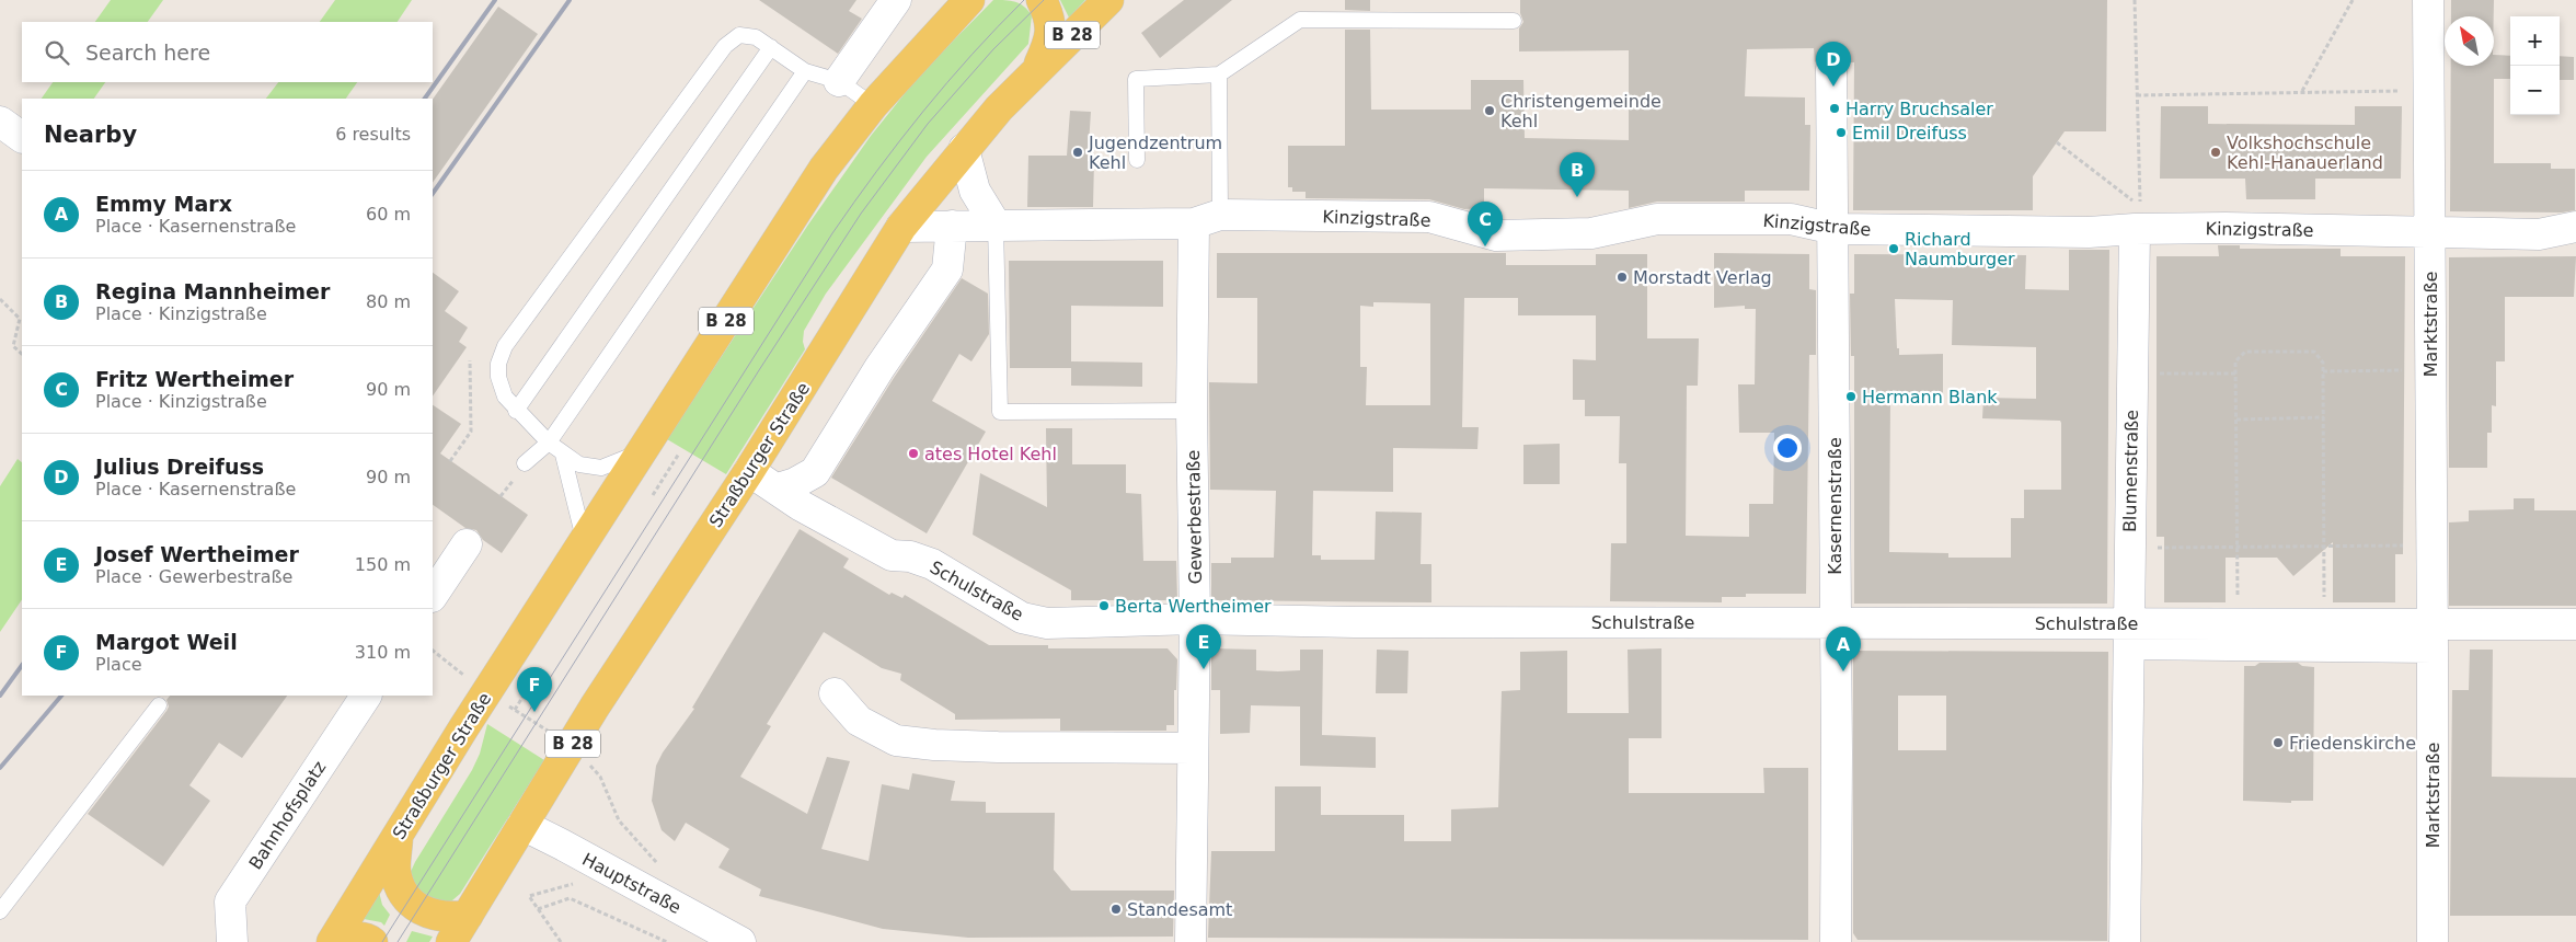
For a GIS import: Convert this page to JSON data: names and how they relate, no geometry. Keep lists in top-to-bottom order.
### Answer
{
  "streets": {
    "main road": ["B 28", "Straßburger Straße"],
    "street": [
      "Kinzigstraße",
      "Marktstraße",
      "Blumenstraße",
      "Kasernenstraße",
      "Gewerbestraße",
      "Schulstraße",
      "Bahnhofsplatz",
      "Hauptstraße"
    ]
  },
  "crossings": [
    ["Kinzigstraße", "Marktstraße"],
    ["Kinzigstraße", "Straßburger Straße"],
    ["Kinzigstraße", "Blumenstraße"],
    ["Kinzigstraße", "Kasernenstraße"],
    ["Kinzigstraße", "Gewerbestraße"],
    ["Marktstraße", "Schulstraße"],
    ["Straßburger Straße", "Schulstraße"],
    ["Straßburger Straße", "Hauptstraße"],
    ["Blumenstraße", "Schulstraße"],
    ["Kasernenstraße", "Schulstraße"],
    ["Gewerbestraße", "Schulstraße"]
  ],
  "places": [
    "Harry Bruchsaler",
    "Christengemeinde Kehl",
    "Emil Dreifuss",
    "Jugendzentrum Kehl",
    "Volkshochschule Kehl-Hanauerland",
    "Richard Naumburger",
    "Morstadt Verlag",
    "Hermann Blank",
    "ates Hotel Kehl",
    "Berta Wertheimer",
    "Friedenskirche",
    "Standesamt"
  ],
  "north": "top left",
  "page": {
    "map_buttons": ["+", "−"],
    "search": "Search here",
    "pins": [
      "D",
      "B",
      "C",
      "E",
      "A",
      "F"
    ],
    "heading": ["Nearby", "6 results"],
    "list": [
      {
        "mark": "A",
        "name": "Emmy Marx",
        "note": "Place · Kasernenstraße",
        "value": "60 m"
      },
      {
        "mark": "B",
        "name": "Regina Mannheimer",
        "note": "Place · Kinzigstraße",
        "value": "80 m"
      },
      {
        "mark": "C",
        "name": "Fritz Wertheimer",
        "note": "Place · Kinzigstraße",
        "value": "90 m"
      },
      {
        "mark": "D",
        "name": "Julius Dreifuss",
        "note": "Place · Kasernenstraße",
        "value": "90 m"
      },
      {
        "mark": "E",
        "name": "Josef Wertheimer",
        "note": "Place · Gewerbestraße",
        "value": "150 m"
      },
      {
        "mark": "F",
        "name": "Margot Weil",
        "note": "Place",
        "value": "310 m"
      }
    ]
  }
}
